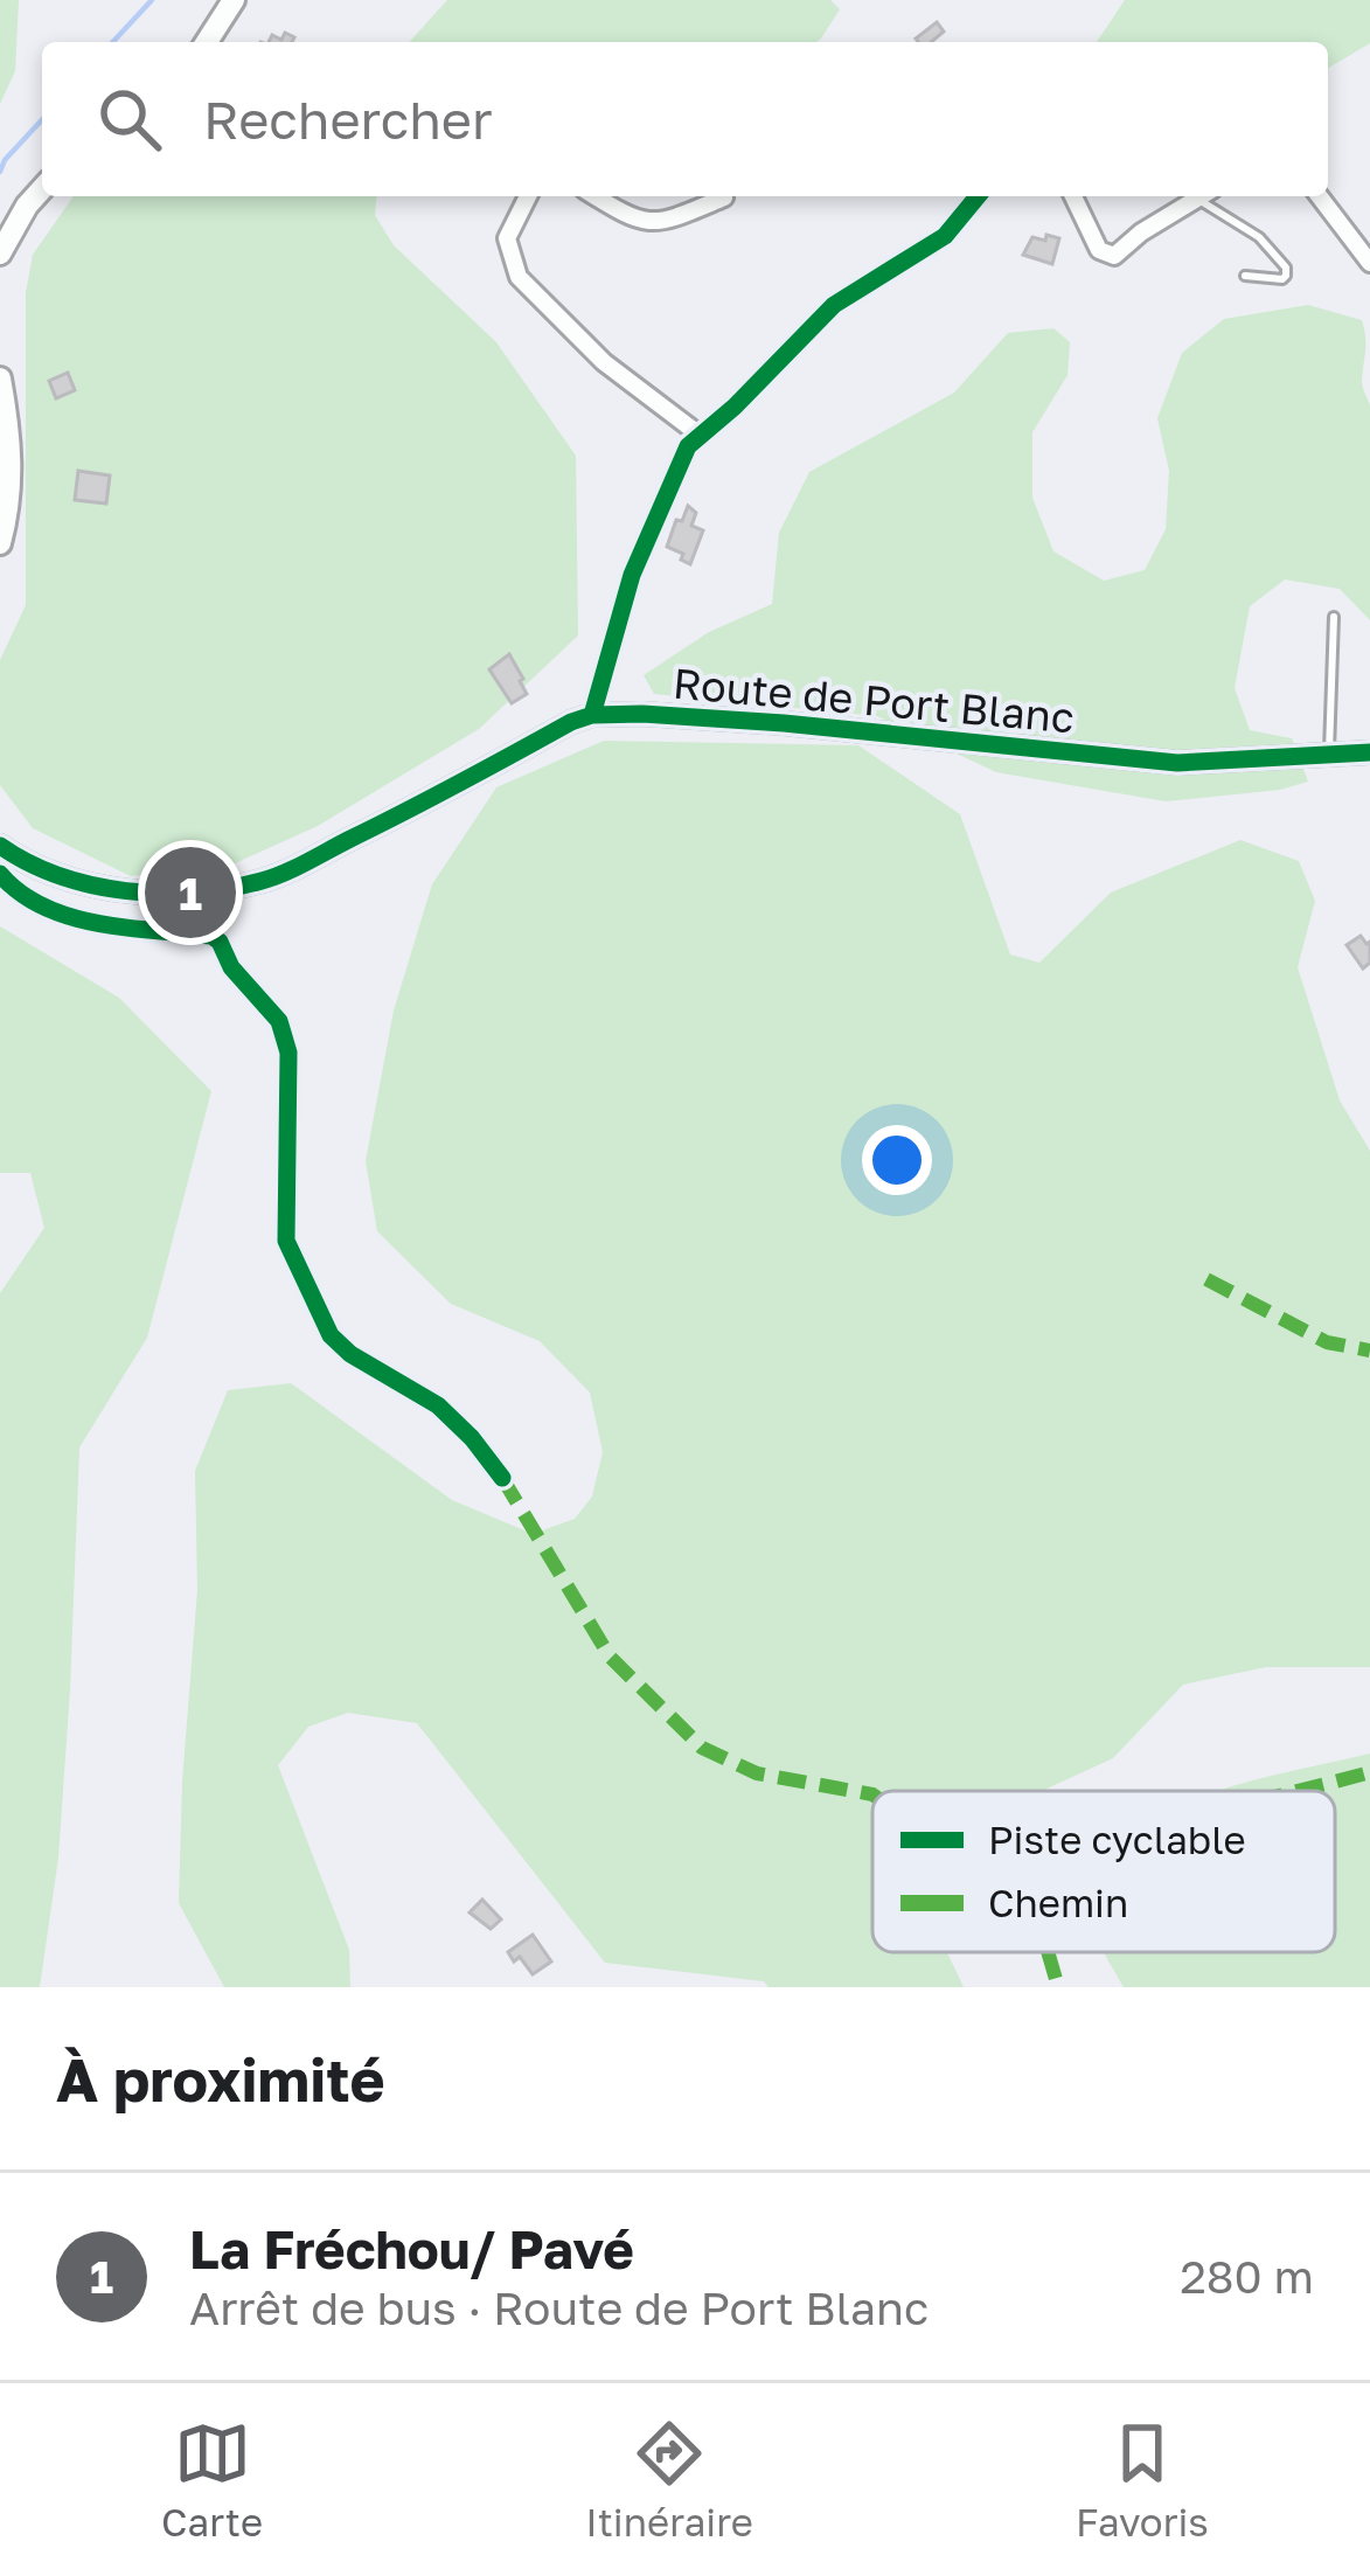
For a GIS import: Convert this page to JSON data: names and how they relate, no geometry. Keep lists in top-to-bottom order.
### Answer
{
  "streets": {
    "street": ["Route de Port Blanc"]
  },
  "legend": ["Piste cyclable", "Chemin"],
  "page": {
    "search": "Rechercher",
    "pins": "1",
    "heading": "À proximité",
    "list": [
      {
        "mark": "1",
        "name": "La Fréchou/ Pavé",
        "note": "Arrêt de bus · Route de Port Blanc",
        "value": "280 m"
      }
    ],
    "nav": ["Carte", "Itinéraire", "Favoris"]
  }
}
